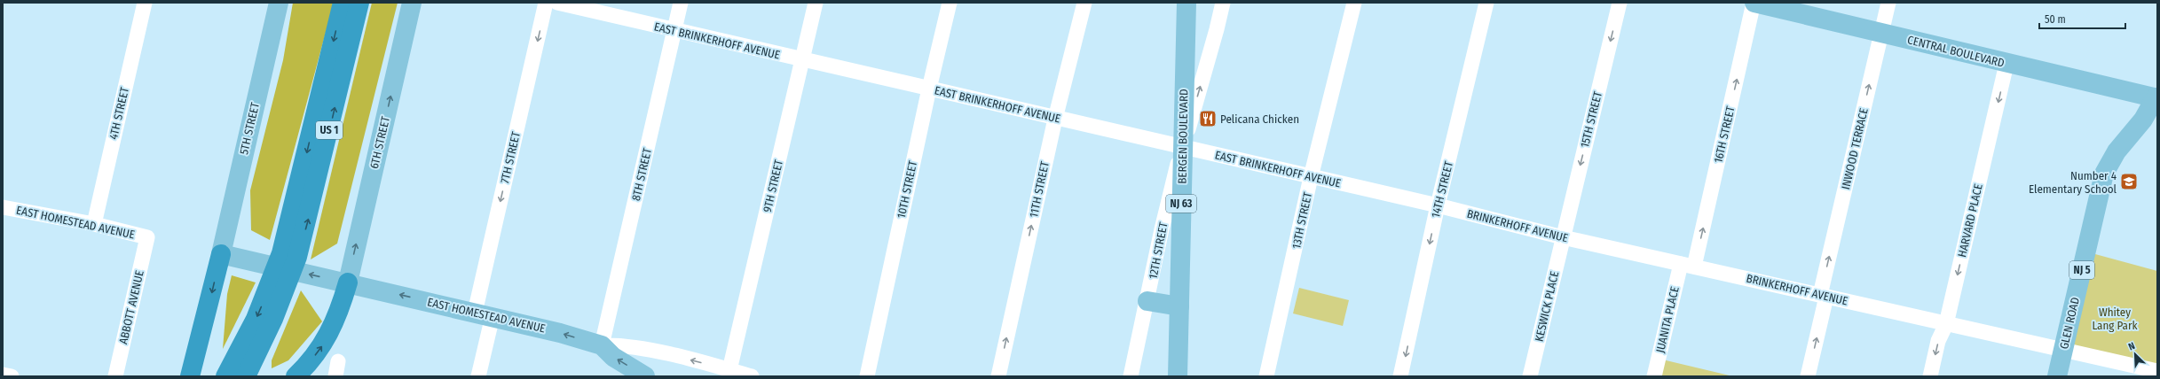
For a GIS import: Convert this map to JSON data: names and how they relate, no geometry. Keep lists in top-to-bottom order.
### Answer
{
  "streets": {
    "highway": ["US 1"],
    "main road": [
      "CENTRAL BOULEVARD",
      "5TH STREET",
      "BERGEN BOULEVARD",
      "6TH STREET",
      "NJ 63",
      "EAST HOMESTEAD AVENUE",
      "NJ 5",
      "GLEN ROAD"
    ],
    "street": [
      "EAST BRINKERHOFF AVENUE",
      "4TH STREET",
      "15TH STREET",
      "16TH STREET",
      "INWOOD TERRACE",
      "7TH STREET",
      "8TH STREET",
      "9TH STREET",
      "10TH STREET",
      "11TH STREET",
      "14TH STREET",
      "13TH STREET",
      "HARVARD PLACE",
      "BRINKERHOFF AVENUE",
      "12TH STREET",
      "KESWICK PLACE",
      "ABBOTT AVENUE",
      "JUANITA PLACE"
    ]
  },
  "crossings": [
    ["EAST BRINKERHOFF AVENUE", "BERGEN BOULEVARD"],
    ["EAST BRINKERHOFF AVENUE", "8TH STREET"],
    ["EAST BRINKERHOFF AVENUE", "9TH STREET"],
    ["EAST BRINKERHOFF AVENUE", "10TH STREET"],
    ["EAST BRINKERHOFF AVENUE", "11TH STREET"],
    ["EAST BRINKERHOFF AVENUE", "14TH STREET"],
    ["EAST BRINKERHOFF AVENUE", "13TH STREET"],
    ["EAST BRINKERHOFF AVENUE", "BRINKERHOFF AVENUE"],
    ["EAST BRINKERHOFF AVENUE", "12TH STREET"],
    ["CENTRAL BOULEVARD", "16TH STREET"],
    ["CENTRAL BOULEVARD", "INWOOD TERRACE"],
    ["CENTRAL BOULEVARD", "HARVARD PLACE"],
    ["CENTRAL BOULEVARD", "GLEN ROAD"],
    ["4TH STREET", "EAST HOMESTEAD AVENUE"],
    ["15TH STREET", "BRINKERHOFF AVENUE"],
    ["15TH STREET", "KESWICK PLACE"],
    ["5TH STREET", "EAST HOMESTEAD AVENUE"],
    ["16TH STREET", "BRINKERHOFF AVENUE"],
    ["16TH STREET", "JUANITA PLACE"],
    ["BERGEN BOULEVARD", "12TH STREET"],
    ["6TH STREET", "EAST HOMESTEAD AVENUE"],
    ["INWOOD TERRACE", "BRINKERHOFF AVENUE"],
    ["7TH STREET", "EAST HOMESTEAD AVENUE"],
    ["8TH STREET", "EAST HOMESTEAD AVENUE"],
    ["9TH STREET", "EAST HOMESTEAD AVENUE"],
    ["14TH STREET", "BRINKERHOFF AVENUE"],
    ["HARVARD PLACE", "BRINKERHOFF AVENUE"],
    ["EAST HOMESTEAD AVENUE", "ABBOTT AVENUE"],
    ["BRINKERHOFF AVENUE", "KESWICK PLACE"],
    ["BRINKERHOFF AVENUE", "JUANITA PLACE"],
    ["BRINKERHOFF AVENUE", "GLEN ROAD"]
  ],
  "one_way": [
    "15TH STREET",
    "16TH STREET",
    "6TH STREET",
    "INWOOD TERRACE",
    "7TH STREET",
    "11TH STREET",
    "14TH STREET",
    "HARVARD PLACE",
    "EAST HOMESTEAD AVENUE",
    "12TH STREET"
  ],
  "parks": ["Whitey Lang Park"],
  "places": {
    "restaurant": ["Pelicana Chicken"],
    "school or university": ["Number 4 Elementary School"]
  },
  "scale_bar": "50 m",
  "north": "top left"
}
